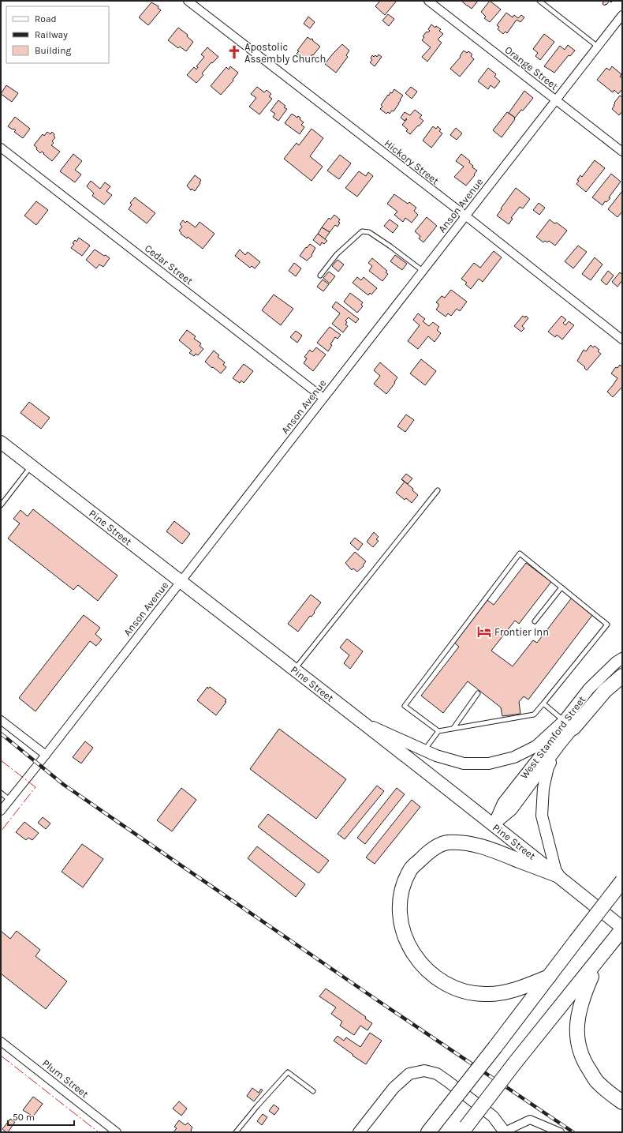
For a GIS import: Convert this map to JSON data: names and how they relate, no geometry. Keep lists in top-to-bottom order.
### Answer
{
  "streets": {
    "main road": ["Pine Street", "West Stamford Street"],
    "street": [
      "Orange Street",
      "Hickory Street",
      "Anson Avenue",
      "Cedar Street",
      "Plum Street"
    ]
  },
  "crossings": [
    ["Orange Street", "Anson Avenue"],
    ["Hickory Street", "Anson Avenue"],
    ["Anson Avenue", "Cedar Street"],
    ["Anson Avenue", "Pine Street"],
    ["Pine Street", "West Stamford Street"]
  ],
  "places": {
    "church": ["Apostolic Assembly Church"],
    "hotel": ["Frontier Inn"]
  },
  "legend": ["Road", "Railway", "Building"],
  "scale_bar": "50 m"
}
